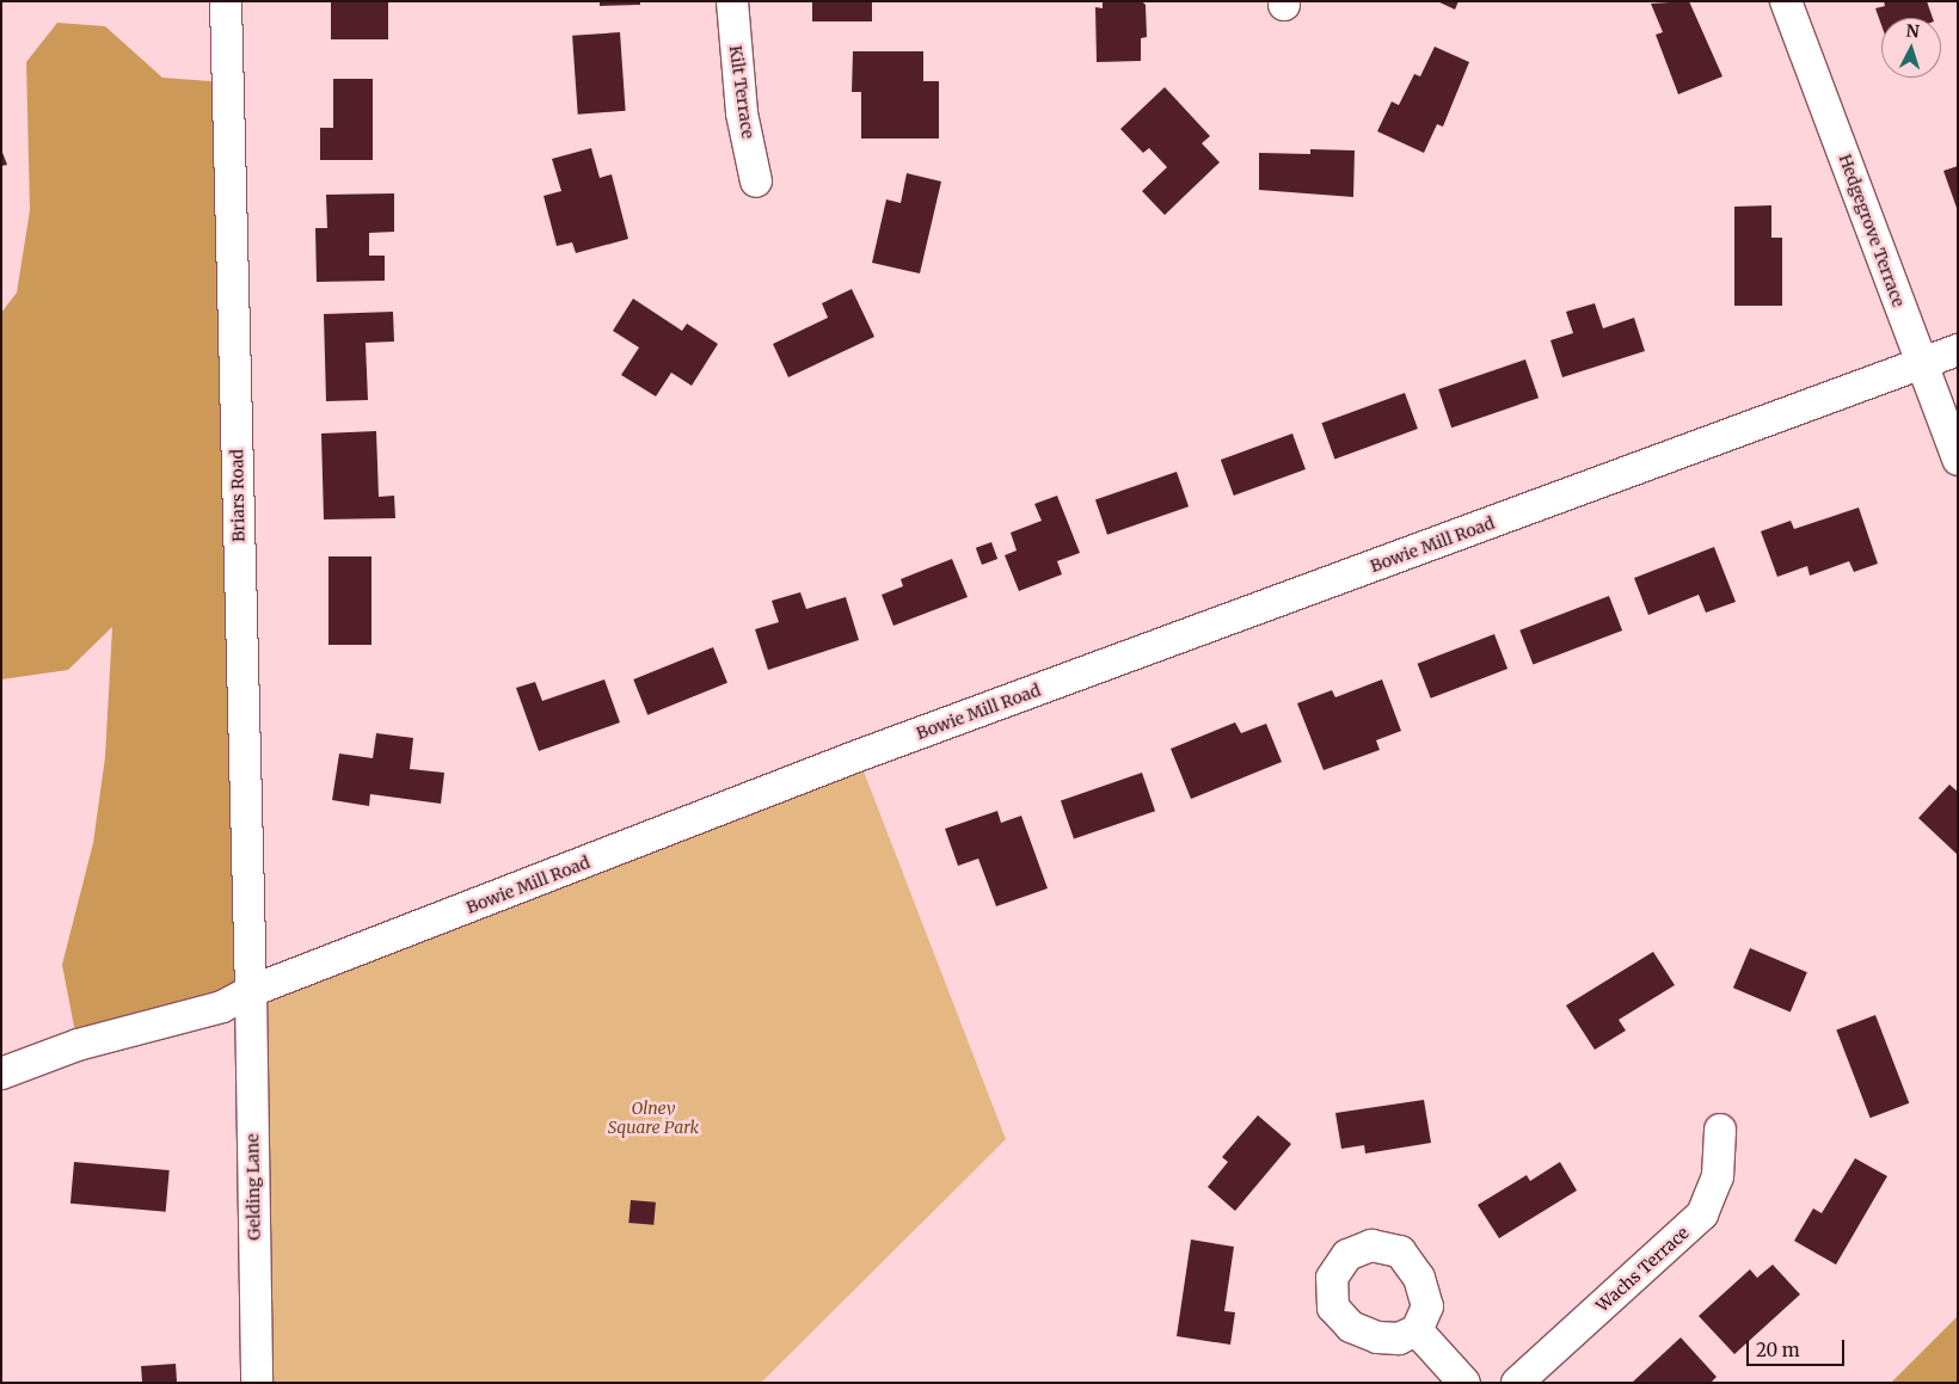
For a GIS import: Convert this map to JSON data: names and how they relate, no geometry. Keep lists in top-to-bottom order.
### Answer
{
  "streets": {
    "street": [
      "Kilt Terrace",
      "Hedgegrove Terrace",
      "Briars Road",
      "Bowie Mill Road",
      "Gelding Lane",
      "Wachs Terrace"
    ]
  },
  "crossings": [
    ["Hedgegrove Terrace", "Bowie Mill Road"],
    ["Briars Road", "Bowie Mill Road"],
    ["Briars Road", "Gelding Lane"],
    ["Bowie Mill Road", "Gelding Lane"]
  ],
  "parks": ["Olney Square Park"],
  "scale_bar": "20 m",
  "north": "top"
}
